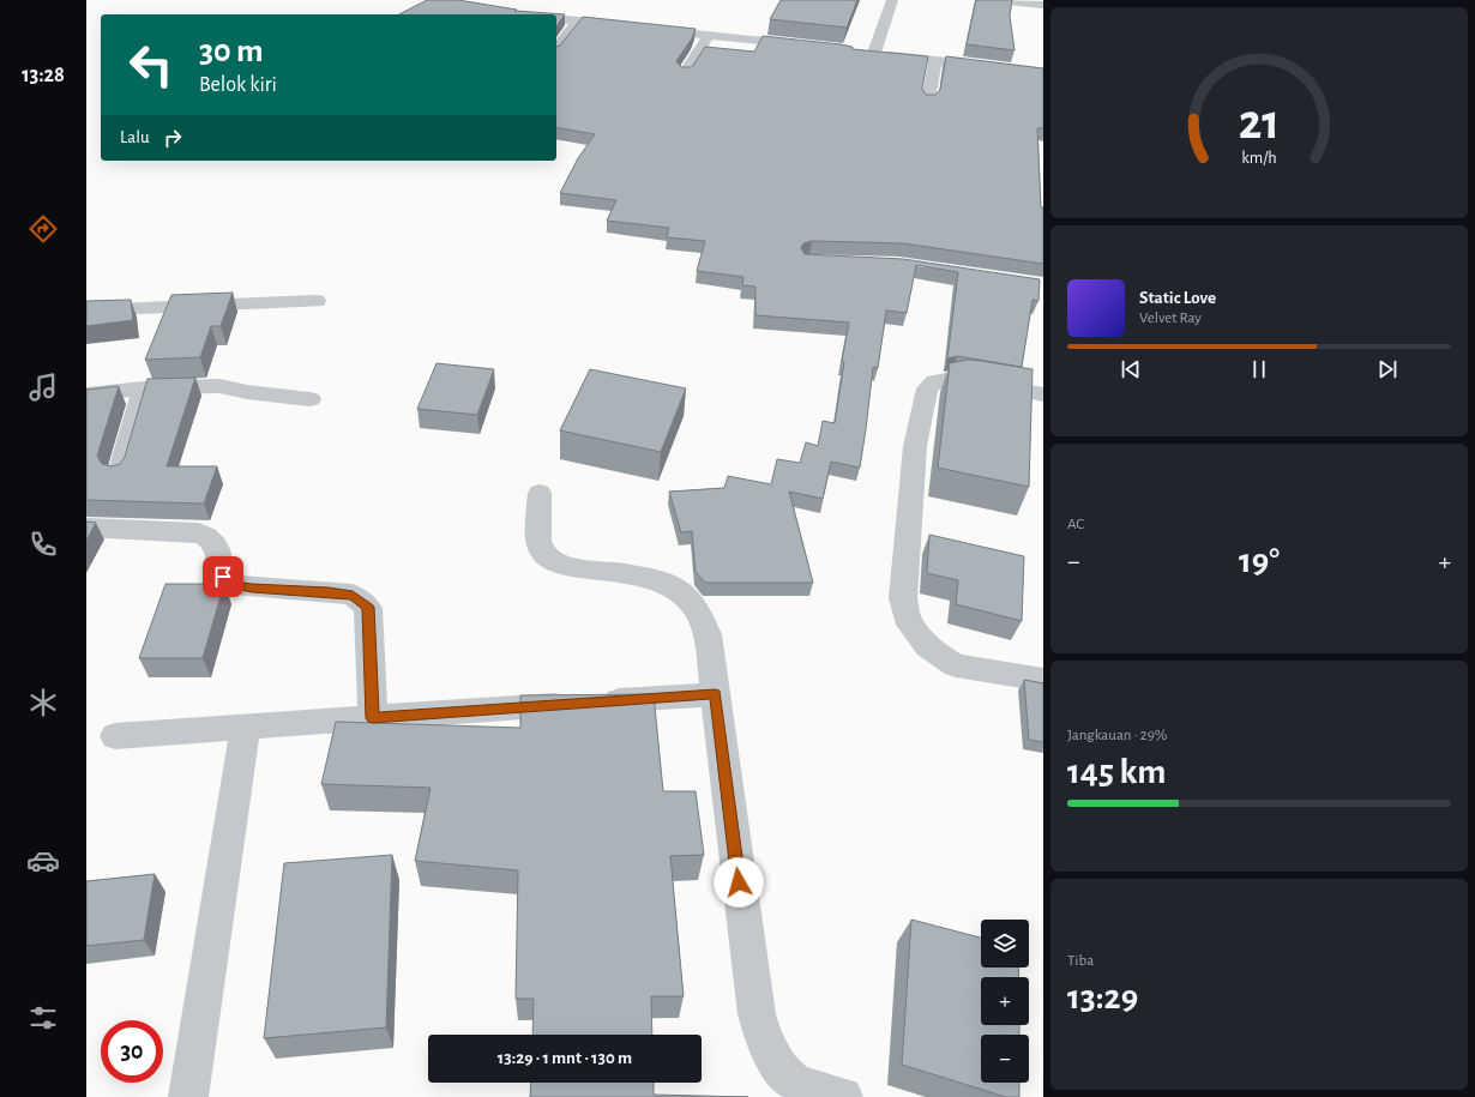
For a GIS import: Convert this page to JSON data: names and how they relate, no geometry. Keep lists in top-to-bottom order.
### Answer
{
  "page": {
    "tabs": "13:28",
    "turn": ["30 m", "Belok kiri"],
    "then": "Lalu",
    "song": ["Static Love", "Velvet Ray"],
    "tile": [
      "AC",
      ["Jangkauan · 29%", "145 km"],
      ["Tiba", "13:29"]
    ],
    "heat": ["−", "19°", "+"],
    "map_buttons": ["+", "−"],
    "limit": "30",
    "trip": "13:29 · 1 mnt · 130 m",
    "gauge": ["21", "km/h"]
  }
}
